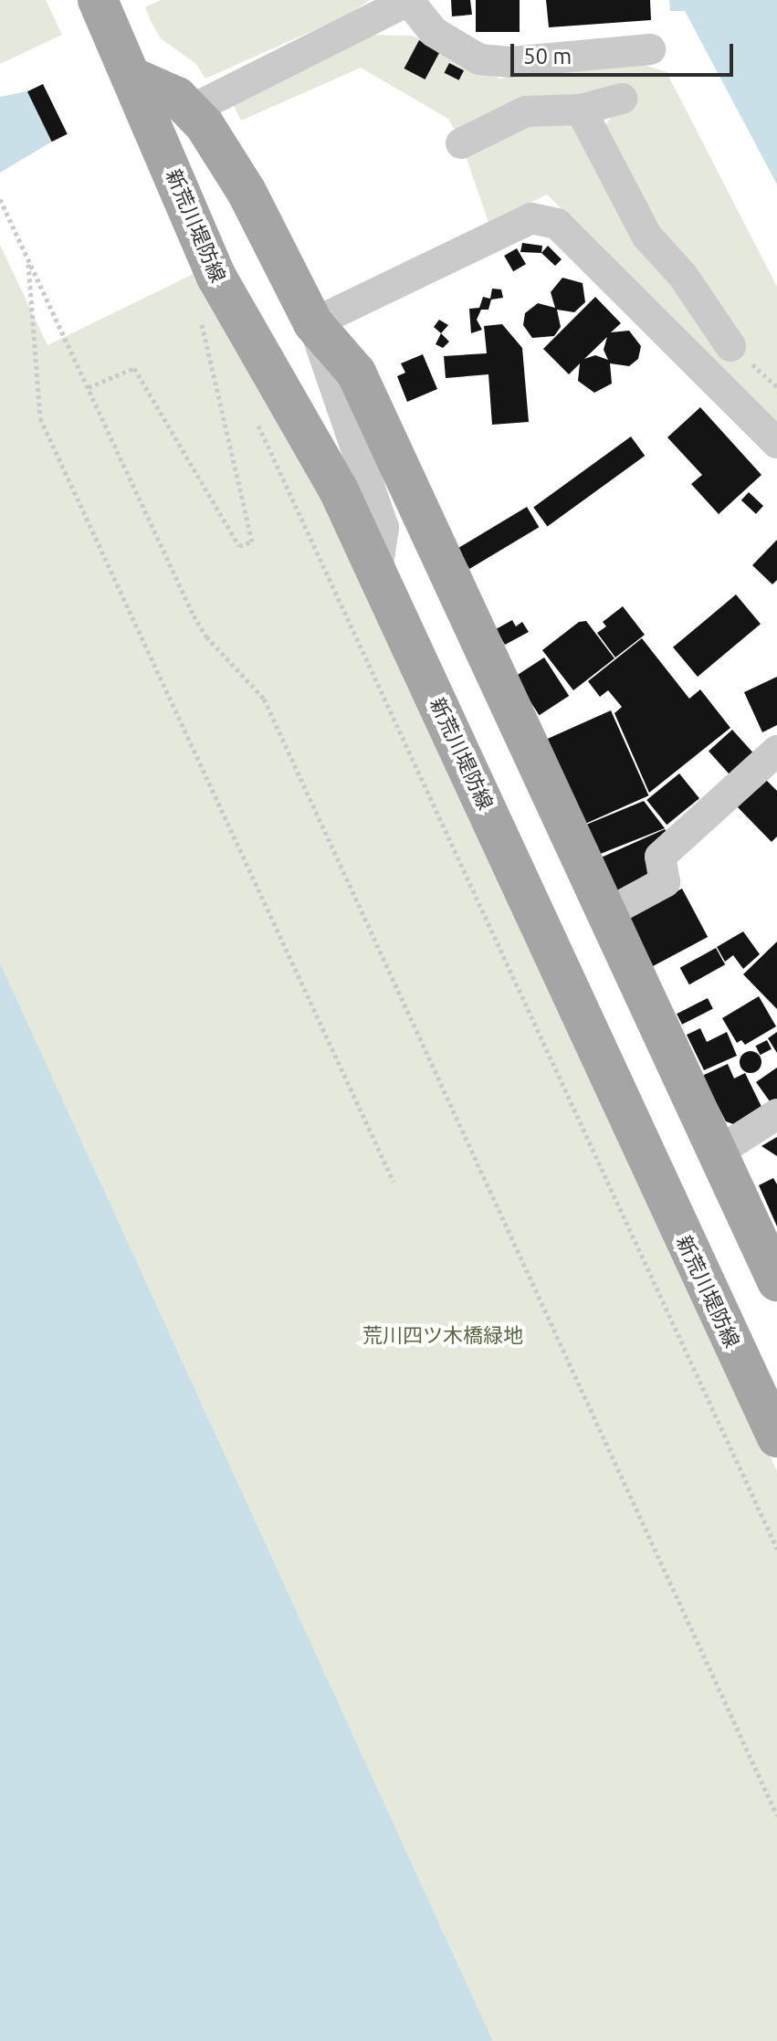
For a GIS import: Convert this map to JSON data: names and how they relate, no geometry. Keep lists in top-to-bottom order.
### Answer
{
  "streets": {
    "main road": ["新荒川堤防線"]
  },
  "parks": ["荒川四ツ木橋緑地"],
  "scale_bar": "50 m"
}
